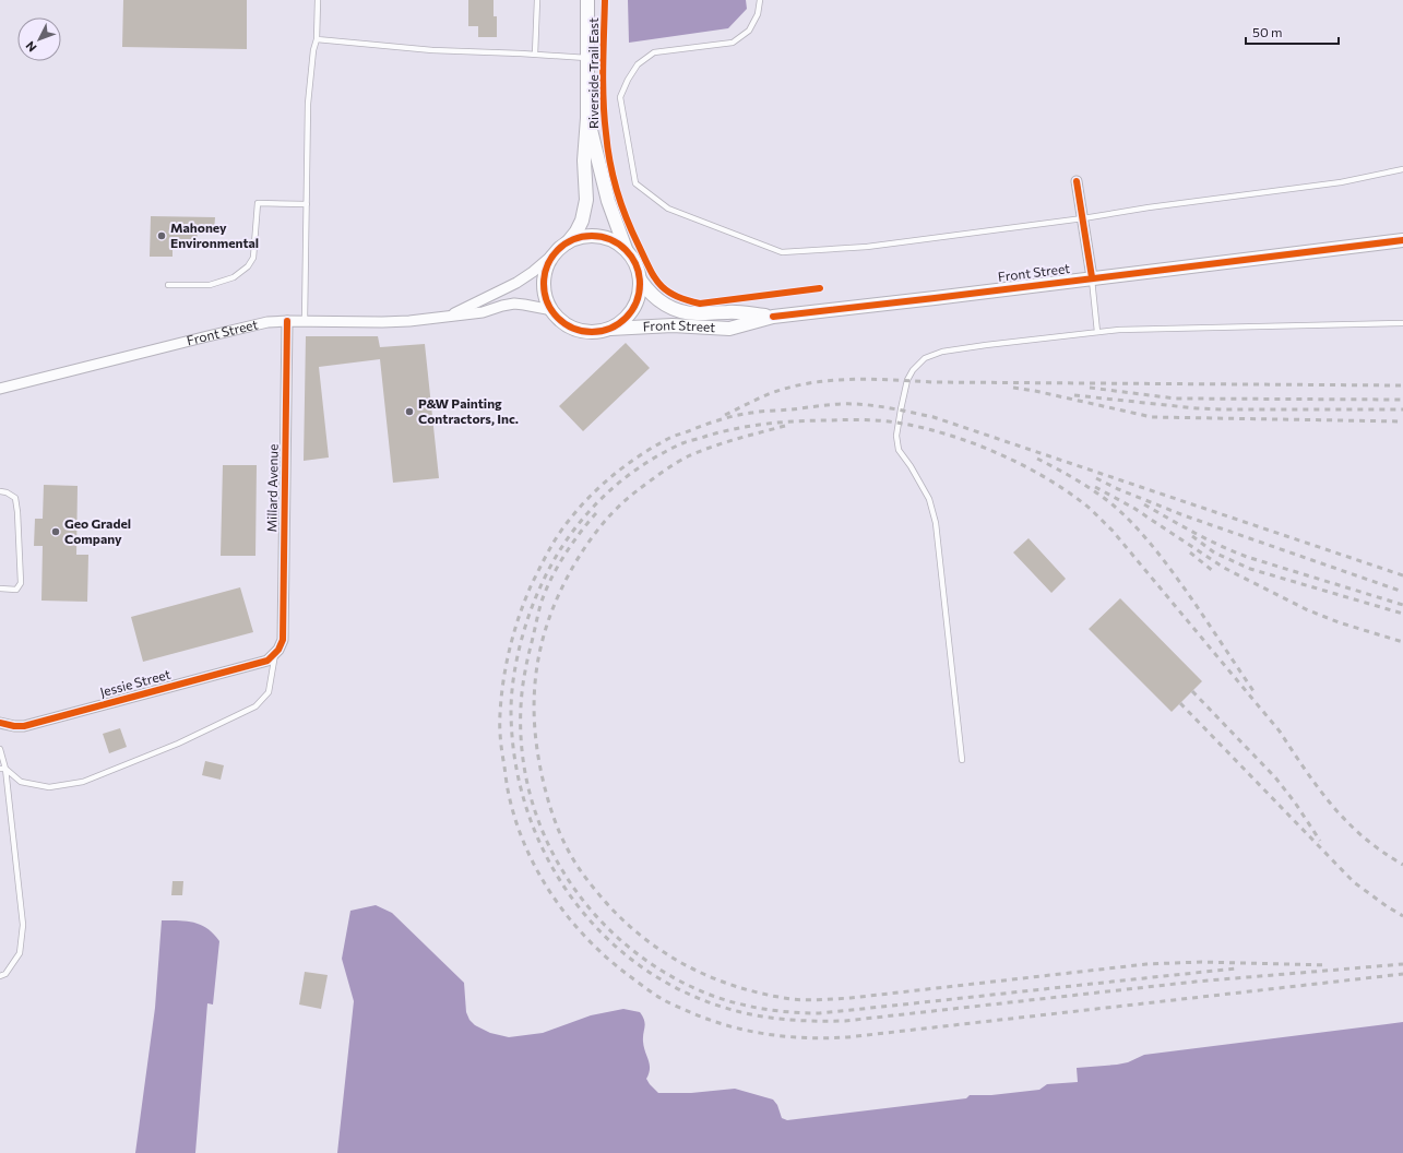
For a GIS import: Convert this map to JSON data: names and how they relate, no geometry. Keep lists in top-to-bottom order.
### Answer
{
  "streets": {
    "street": ["Front Street", "Millard Avenue", "Jessie Street"],
    "cycle path": ["Riverside Trail East"]
  },
  "crossings": [
    ["Front Street", "Millard Avenue"],
    ["Millard Avenue", "Jessie Street"]
  ],
  "places": ["Mahoney Environmental", "P&W Painting Contractors, Inc.", "Geo Gradel Company"],
  "scale_bar": "50 m",
  "north": "bottom left"
}
